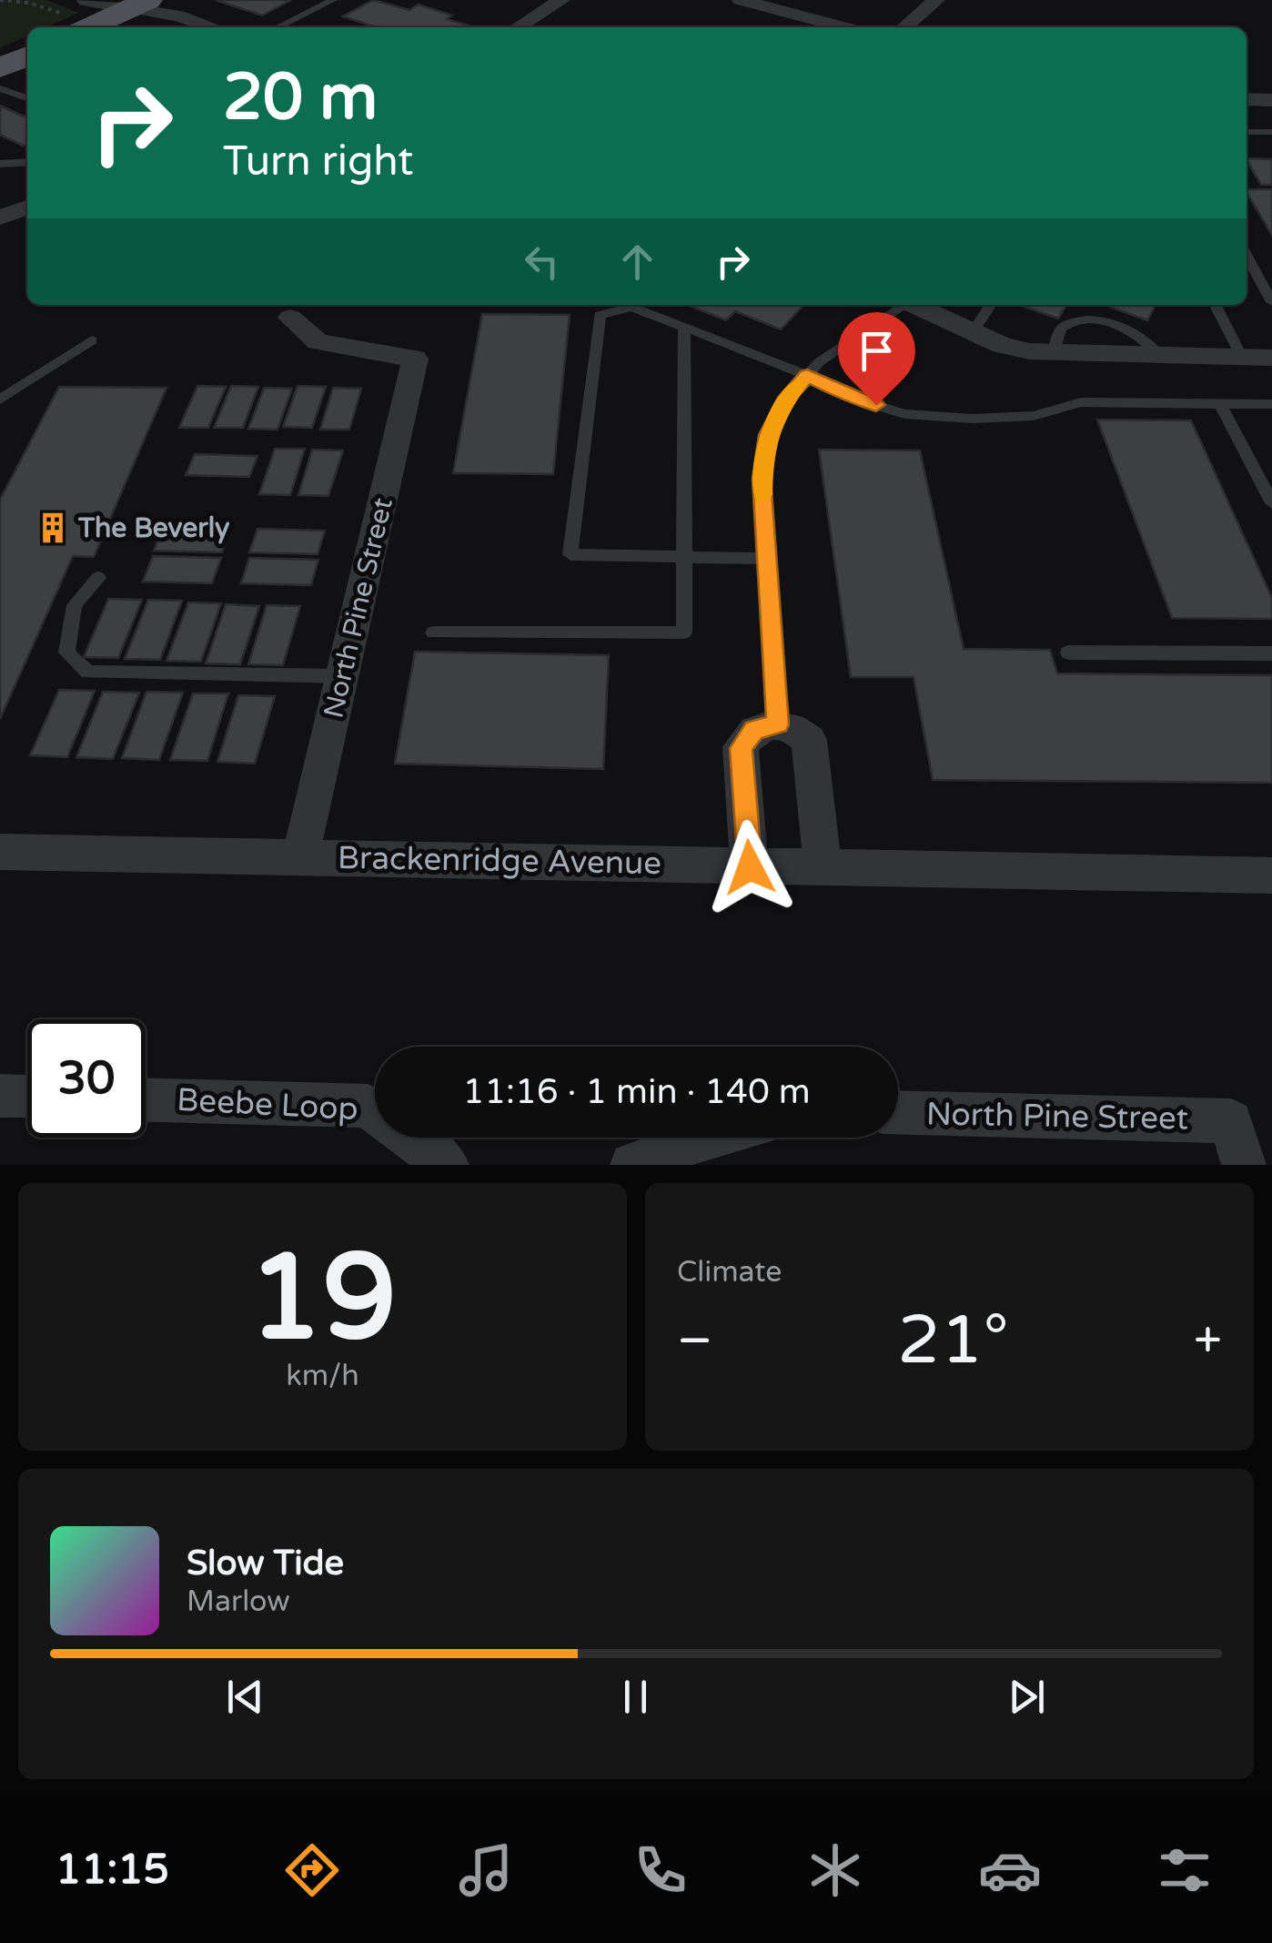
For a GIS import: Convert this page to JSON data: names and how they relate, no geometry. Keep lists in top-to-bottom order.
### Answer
{
  "streets": {
    "street": ["North Pine Street", "Brackenridge Avenue", "Beebe Loop"]
  },
  "crossings": [
    ["North Pine Street", "Brackenridge Avenue"]
  ],
  "places": {
    "building": ["The Beverly"]
  },
  "page": {
    "turn": ["20 m", "Turn right"],
    "limit": "30",
    "trip": "11:16 · 1 min · 140 m",
    "tile": [
      ["19", "km/h"],
      "Climate"
    ],
    "heat": ["−", "21°", "+"],
    "song": ["Slow Tide", "Marlow"],
    "tabs": "11:15"
  }
}
